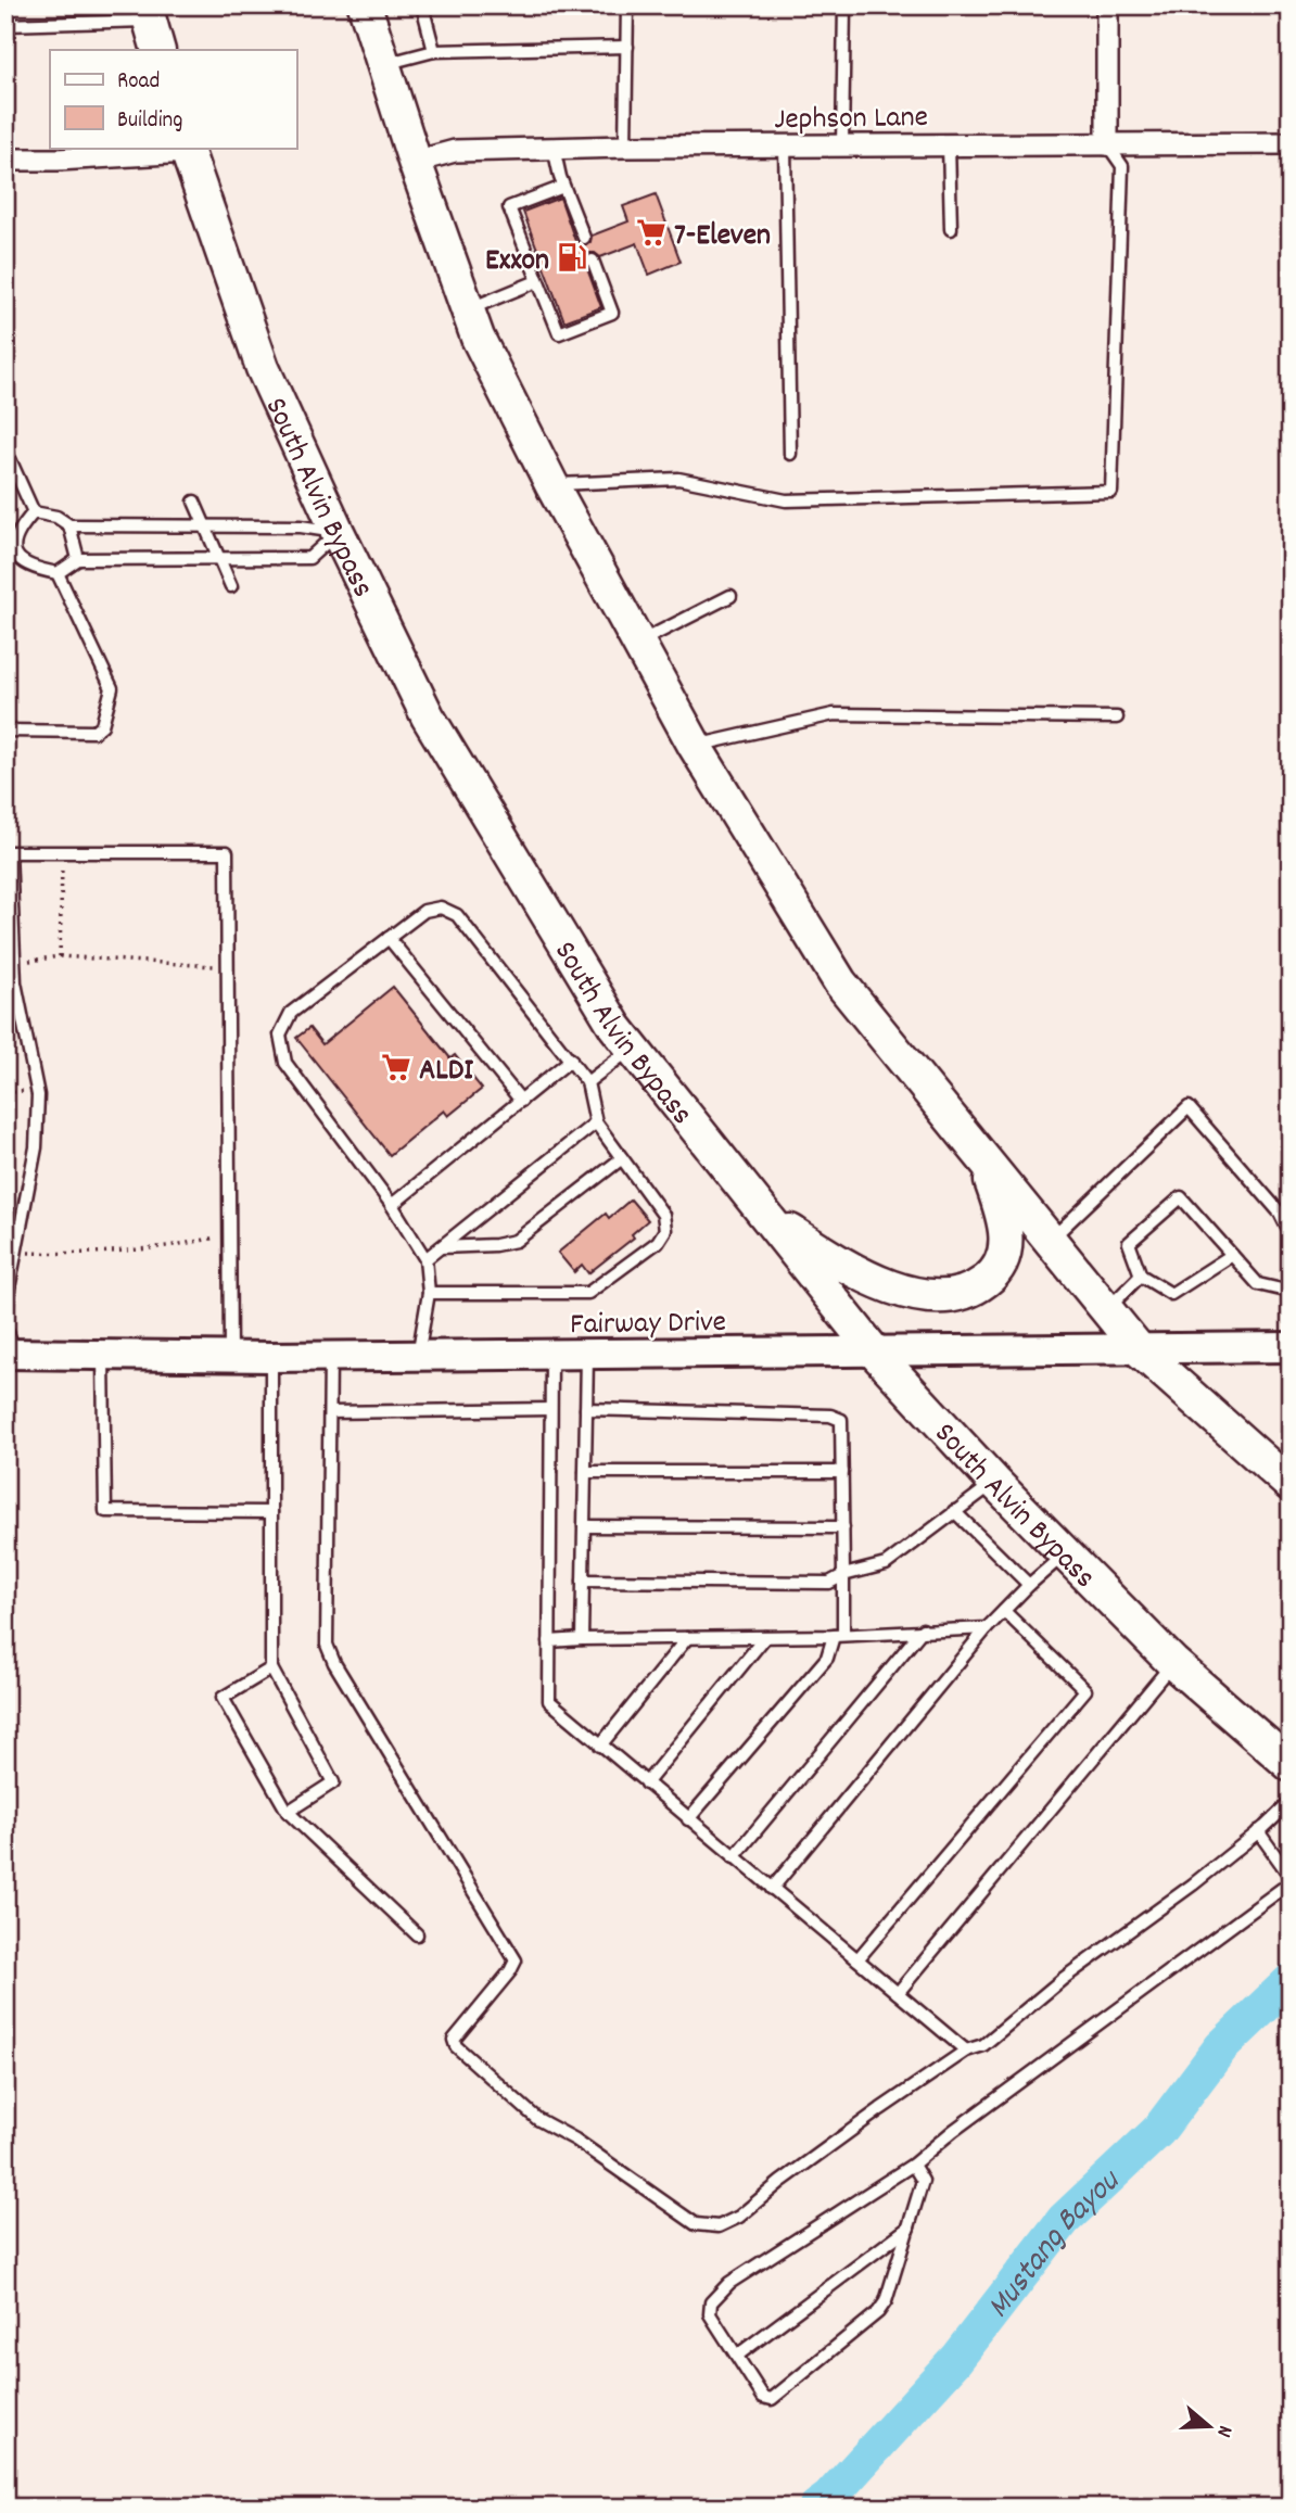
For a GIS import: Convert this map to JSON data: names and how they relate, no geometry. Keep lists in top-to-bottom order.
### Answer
{
  "streets": {
    "main road": ["South Alvin Bypass"],
    "street": ["Jephson Lane", "Fairway Drive"]
  },
  "crossings": [
    ["South Alvin Bypass", "Fairway Drive"]
  ],
  "water": ["Mustang Bayou"],
  "places": {
    "supermarket": ["7-Eleven", "ALDI"],
    "fuel station": ["Exxon"]
  },
  "legend": ["Road", "Building"],
  "north": "right"
}
